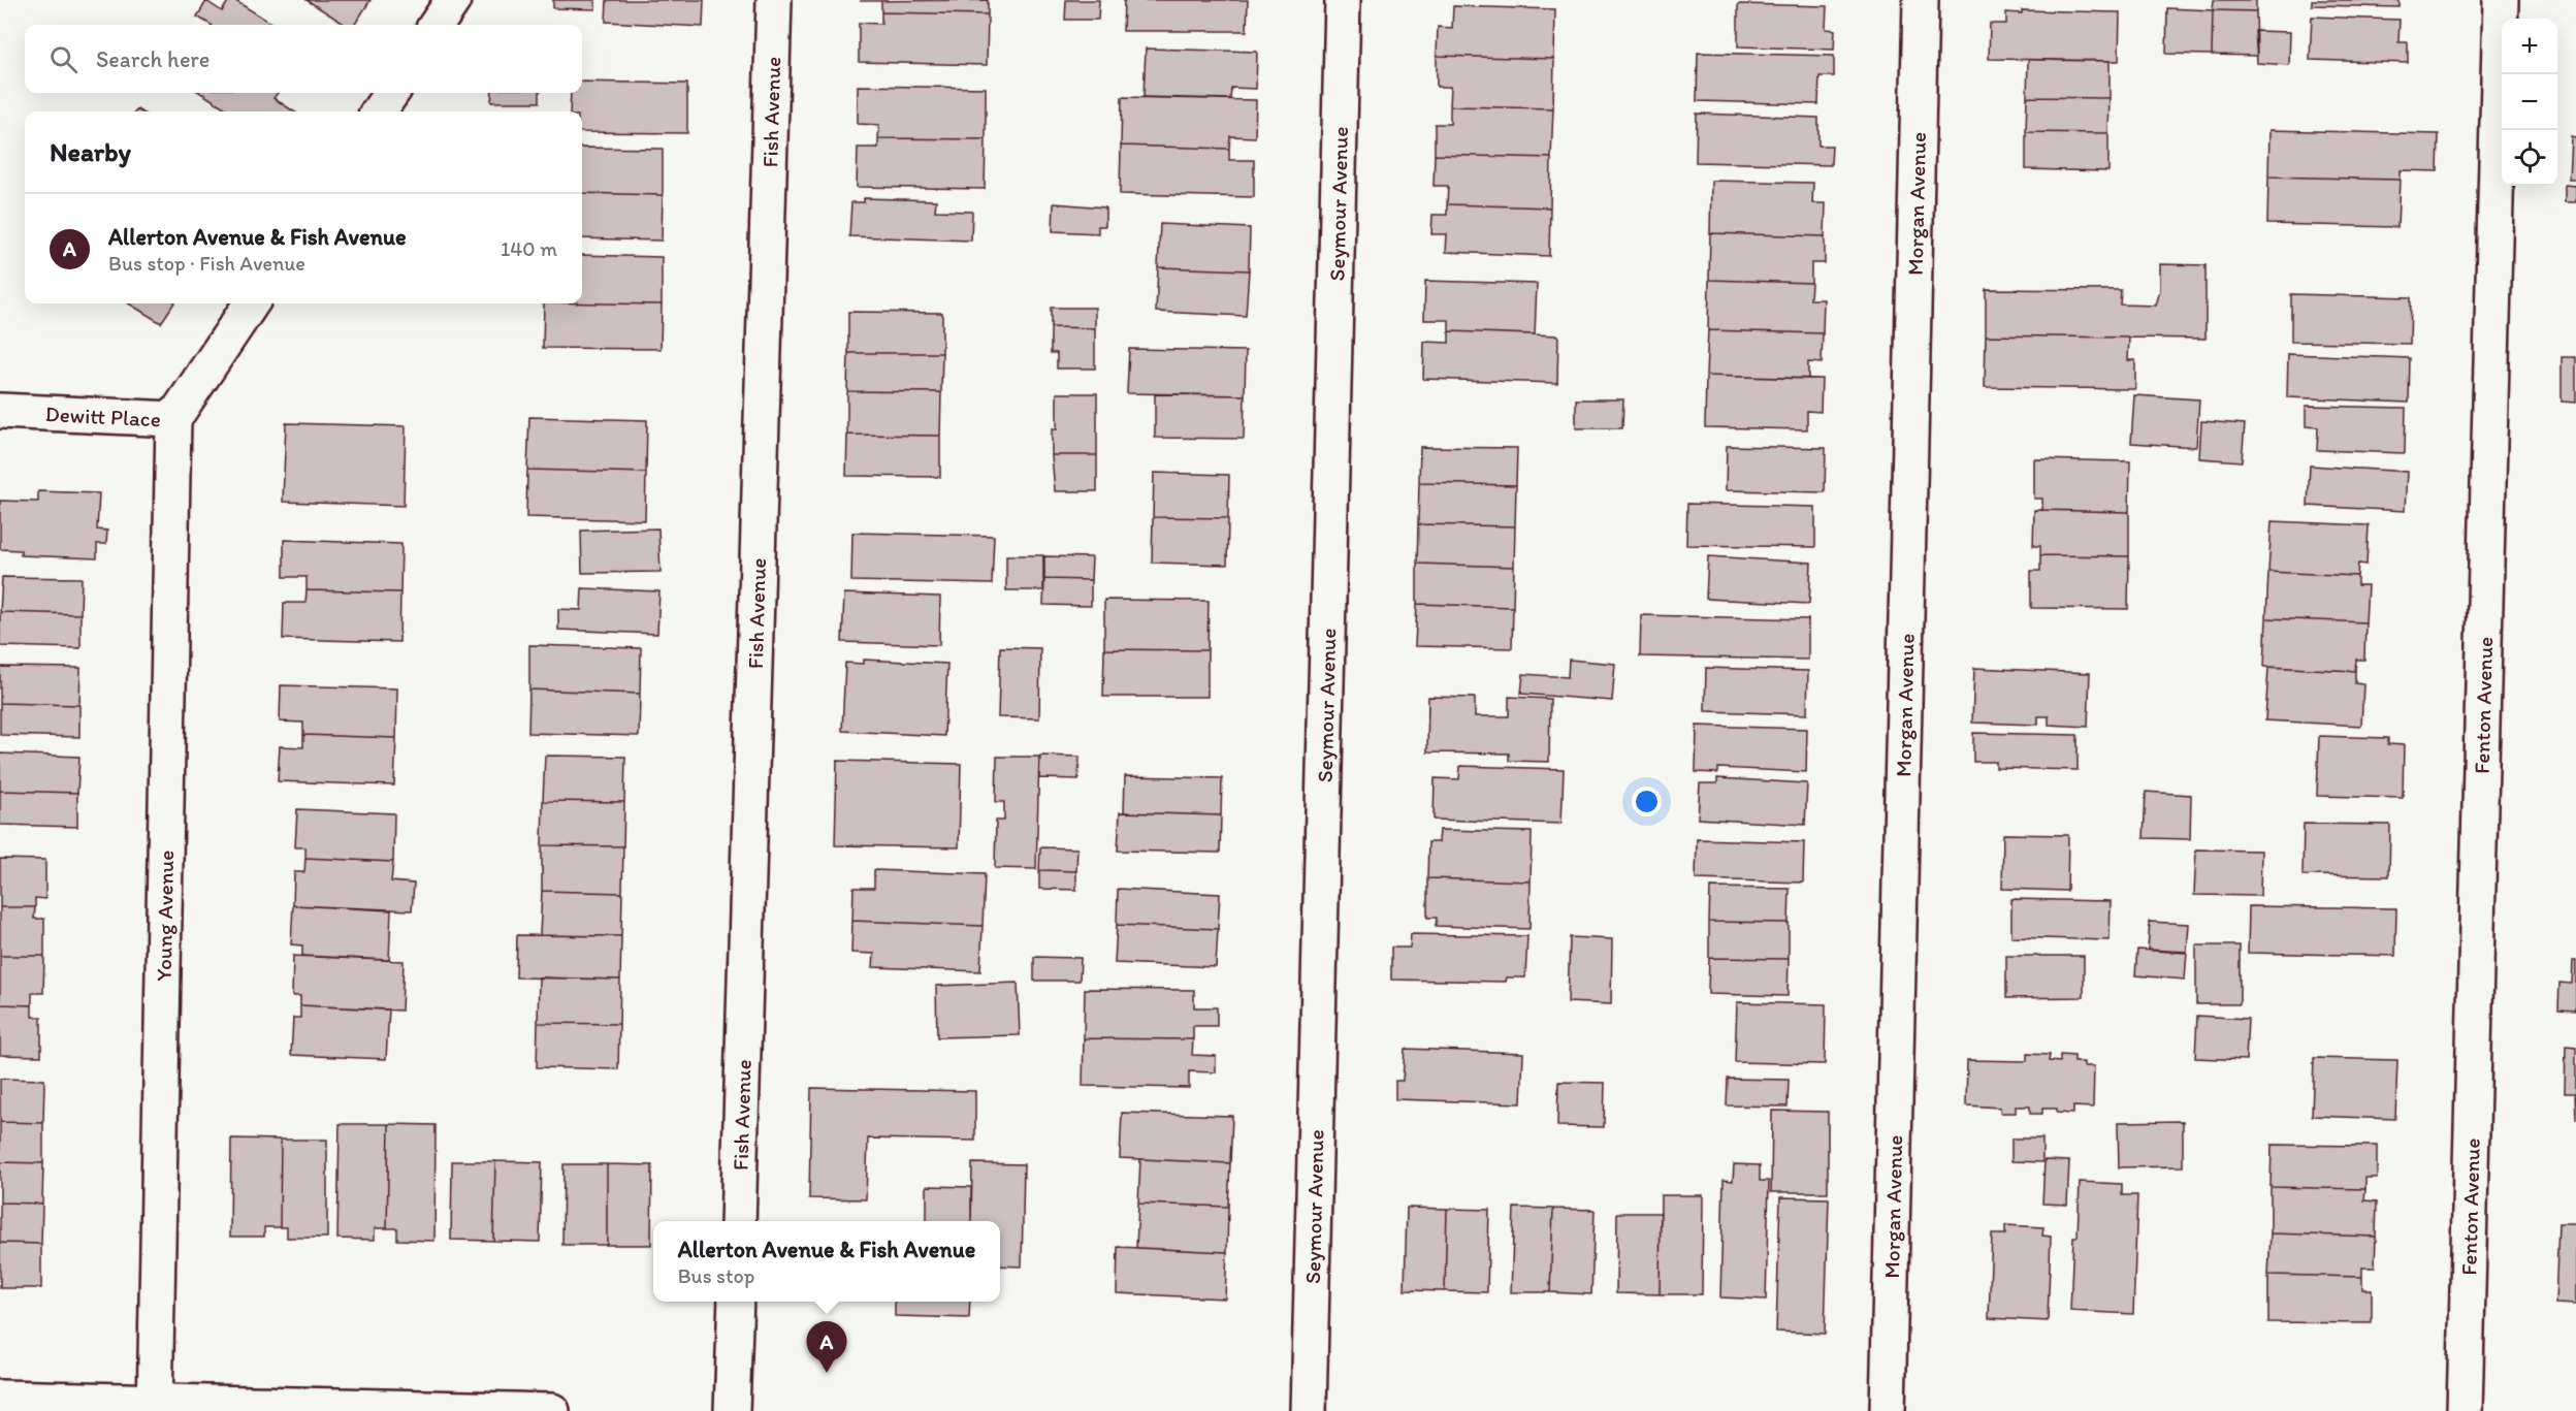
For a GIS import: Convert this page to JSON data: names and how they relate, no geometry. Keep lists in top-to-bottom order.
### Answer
{
  "streets": {
    "street": [
      "Fish Avenue",
      "Seymour Avenue",
      "Morgan Avenue",
      "Dewitt Place",
      "Fenton Avenue",
      "Young Avenue"
    ]
  },
  "crossings": [
    ["Dewitt Place", "Young Avenue"]
  ],
  "page": {
    "map_buttons": ["+", "−"],
    "search": "Search here",
    "heading": "Nearby",
    "list": [
      {
        "mark": "A",
        "name": "Allerton Avenue & Fish Avenue",
        "note": "Bus stop · Fish Avenue",
        "value": "140 m"
      }
    ],
    "popup": ["Allerton Avenue & Fish Avenue", "Bus stop"],
    "pins": "A"
  }
}
